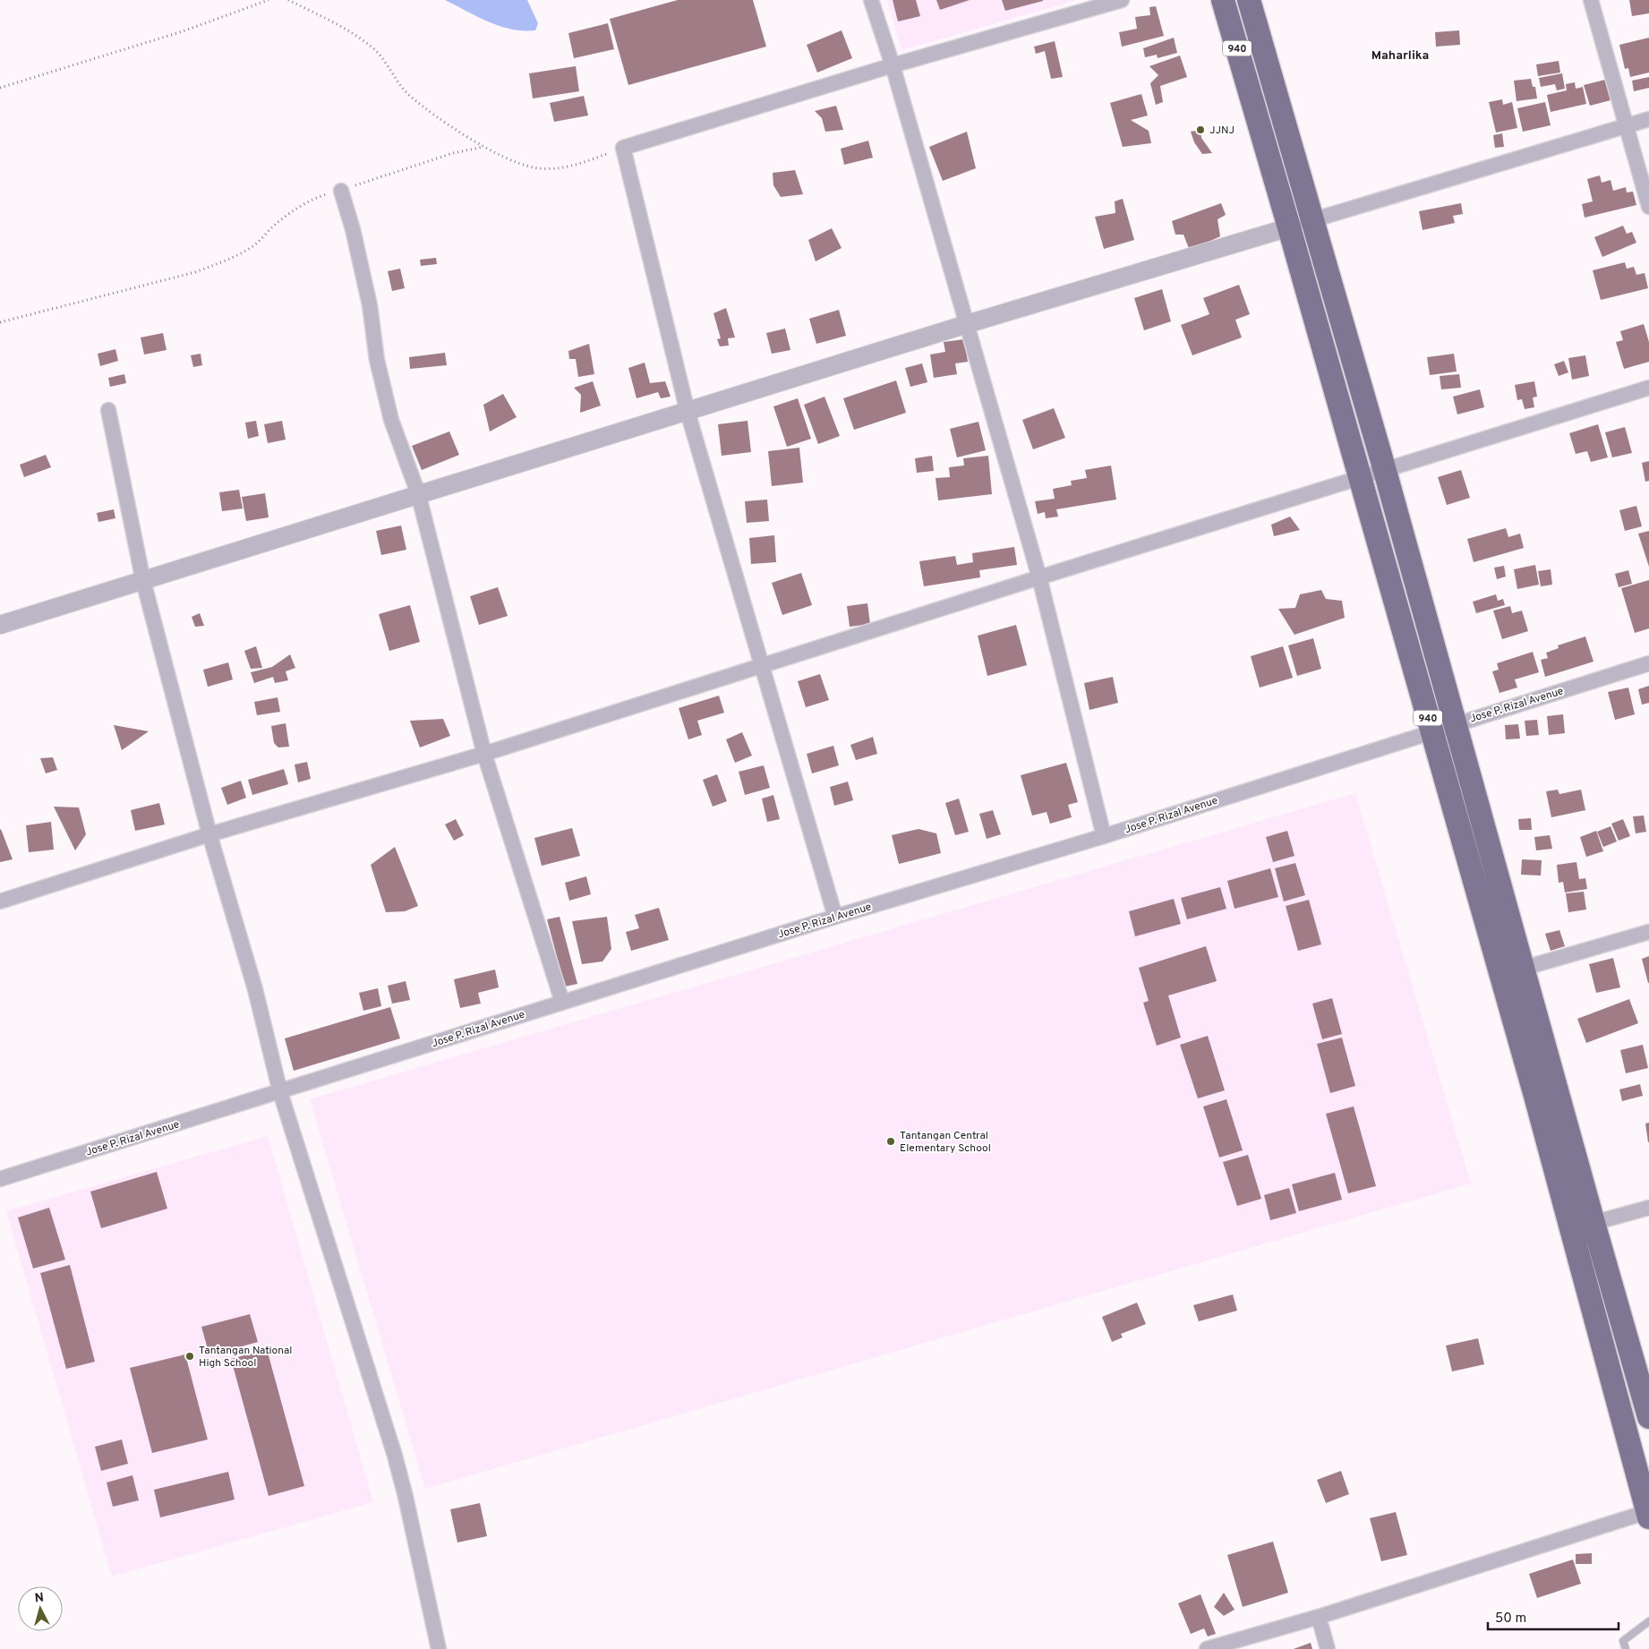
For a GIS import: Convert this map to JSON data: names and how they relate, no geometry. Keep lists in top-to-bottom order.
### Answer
{
  "streets": {
    "highway": ["940"],
    "street": ["Jose P. Rizal Avenue"]
  },
  "crossings": [
    ["940", "Jose P. Rizal Avenue"]
  ],
  "districts": ["Maharlika"],
  "places": ["JJNJ", "Tantangan Central Elementary School", "Tantangan National High School"],
  "scale_bar": "50 m",
  "north": "top"
}
